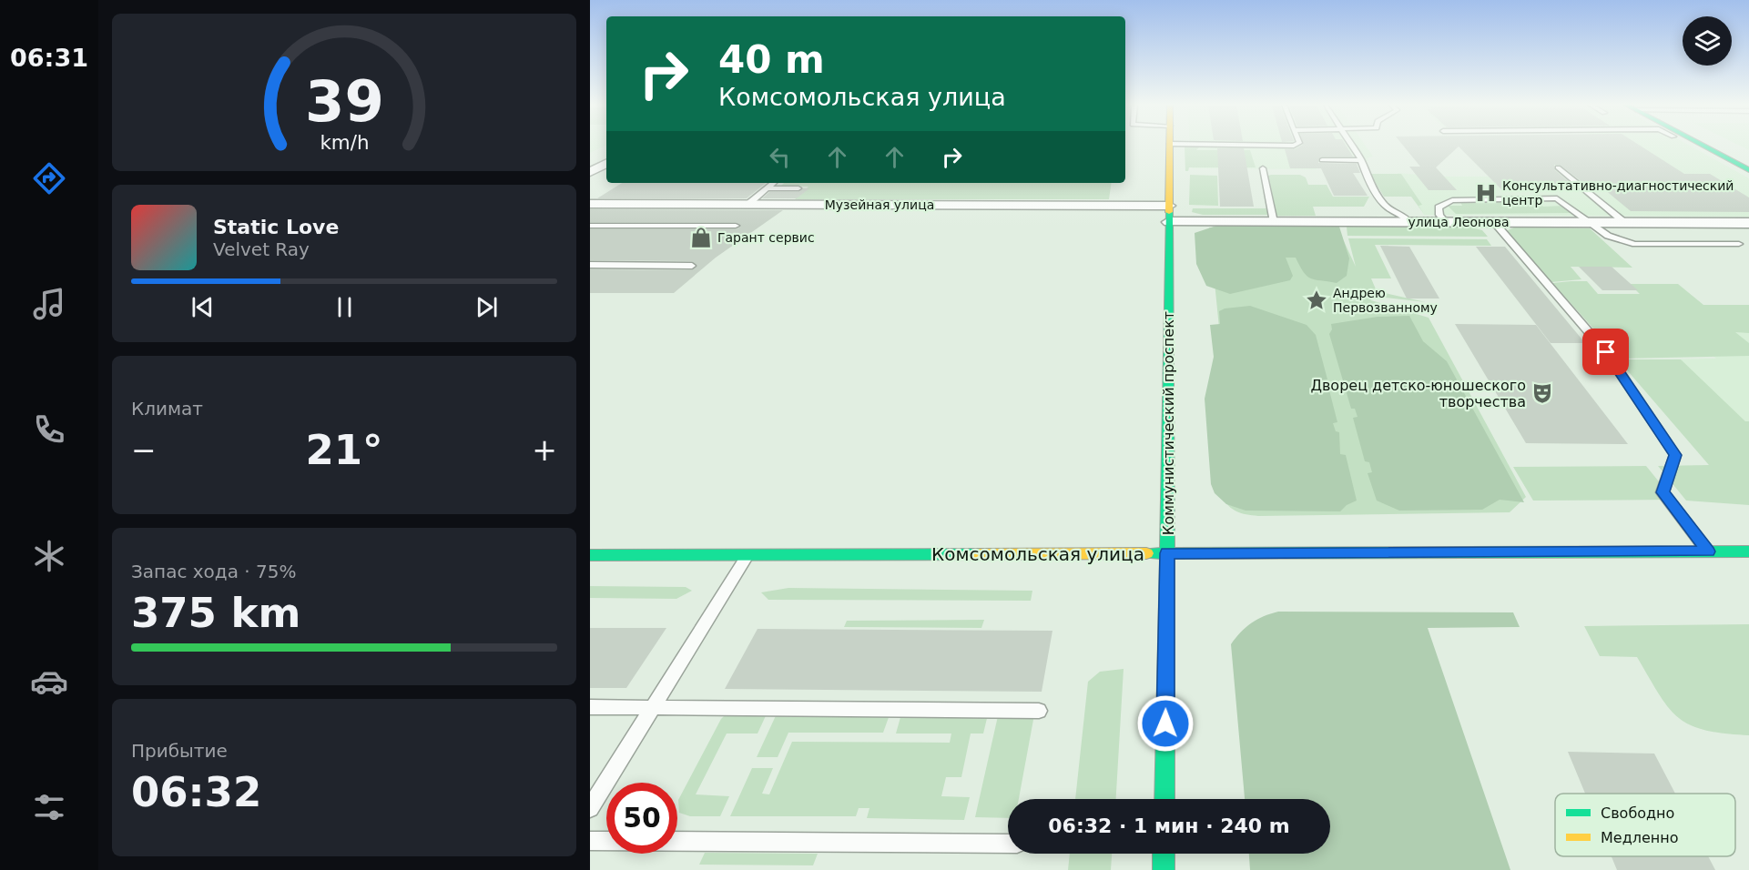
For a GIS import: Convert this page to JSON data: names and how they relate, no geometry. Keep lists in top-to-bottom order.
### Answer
{
  "streets": {
    "main road": ["Коммунистический проспект", "Комсомольская улица"],
    "street": ["Музейная улица", "улица Леонова"]
  },
  "crossings": [
    ["Музейная улица", "Коммунистический проспект"],
    ["улица Леонова", "Коммунистический проспект"],
    ["Коммунистический проспект", "Комсомольская улица"]
  ],
  "places": {
    "hospital": ["Консультативно-диагностический центр"],
    "shop": ["Гарант сервис"],
    "place": ["Андрею Первозванному"],
    "theatre": ["Дворец детско-юношеского творчества"]
  },
  "legend": ["Свободно", "Медленно"],
  "page": {
    "tabs": "06:31",
    "turn": ["40 m", "Комсомольская улица"],
    "song": ["Static Love", "Velvet Ray"],
    "tile": [
      "Климат",
      ["Запас хода · 75%", "375 km"],
      ["Прибытие", "06:32"]
    ],
    "heat": ["−", "21°", "+"],
    "limit": "50",
    "trip": "06:32 · 1 мин · 240 m",
    "gauge": ["39", "km/h"]
  }
}
